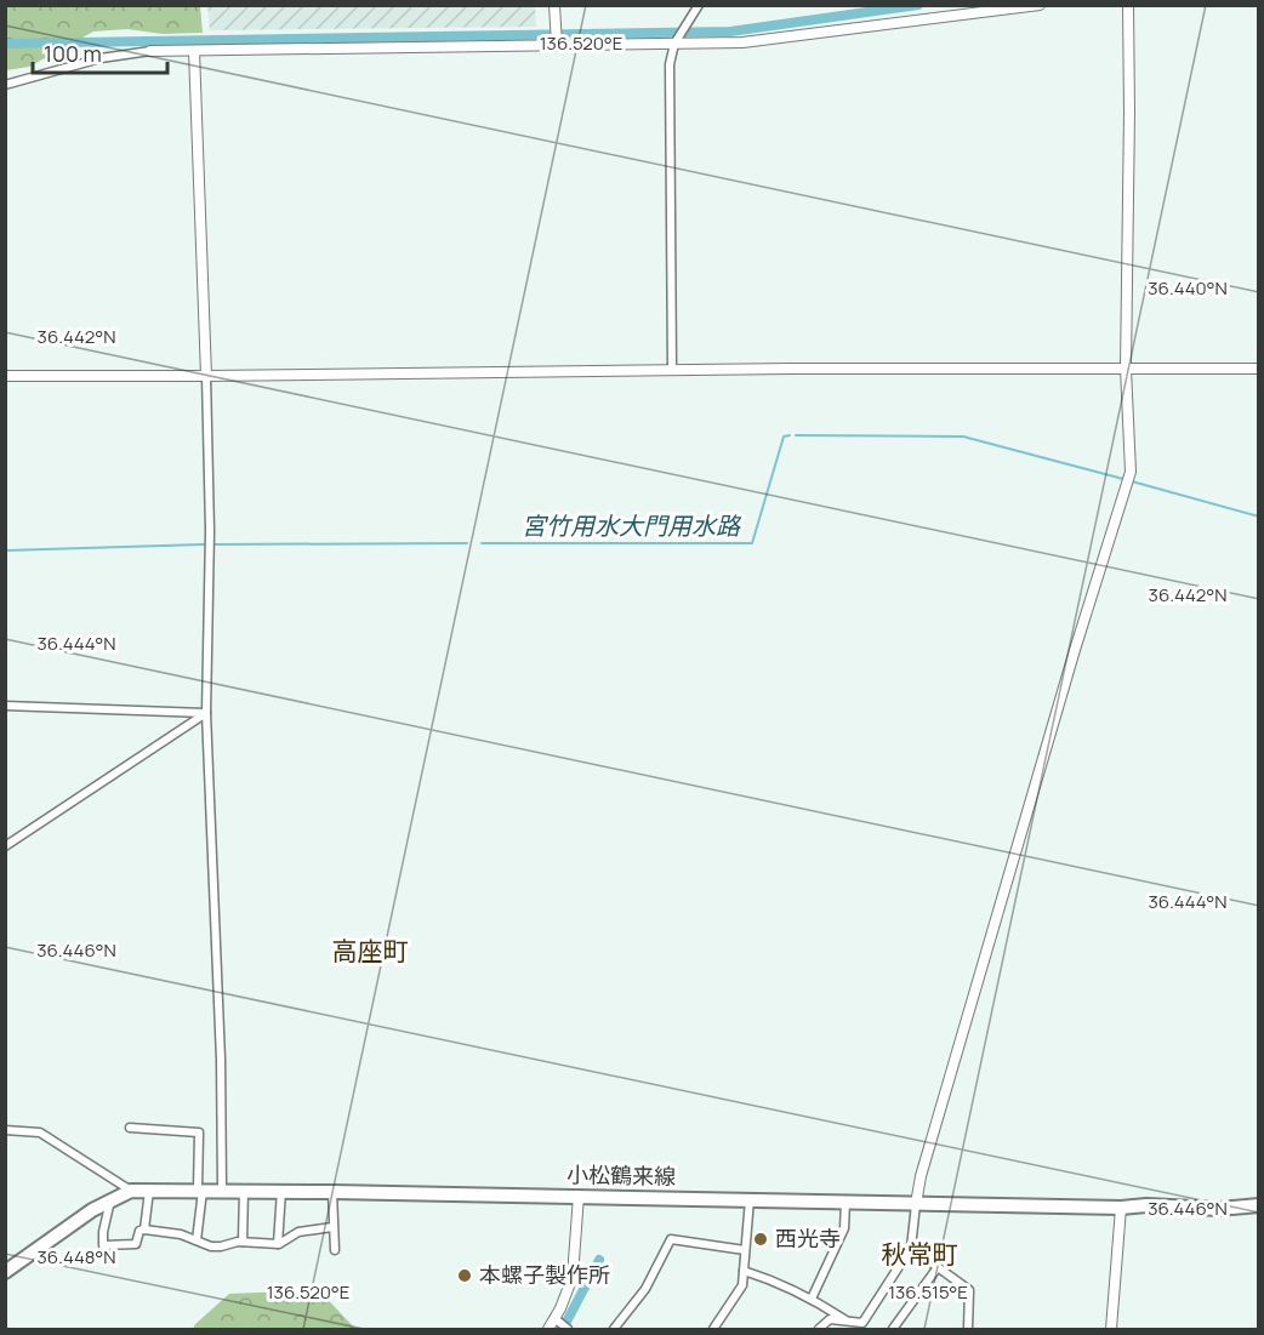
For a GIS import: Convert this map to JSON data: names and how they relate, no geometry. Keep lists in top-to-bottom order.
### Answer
{
  "streets": {
    "main road": ["小松鶴来線"]
  },
  "districts": ["高座町", "秋常町"],
  "water": ["宮竹用水大門用水路"],
  "places": ["西光寺", "本螺子製作所"],
  "scale_bar": "100 m",
  "coordinates": [
    "136.520°E",
    "36.440°N",
    "36.442°N",
    "36.444°N",
    "36.446°N",
    "36.448°N",
    "136.515°E"
  ]
}
